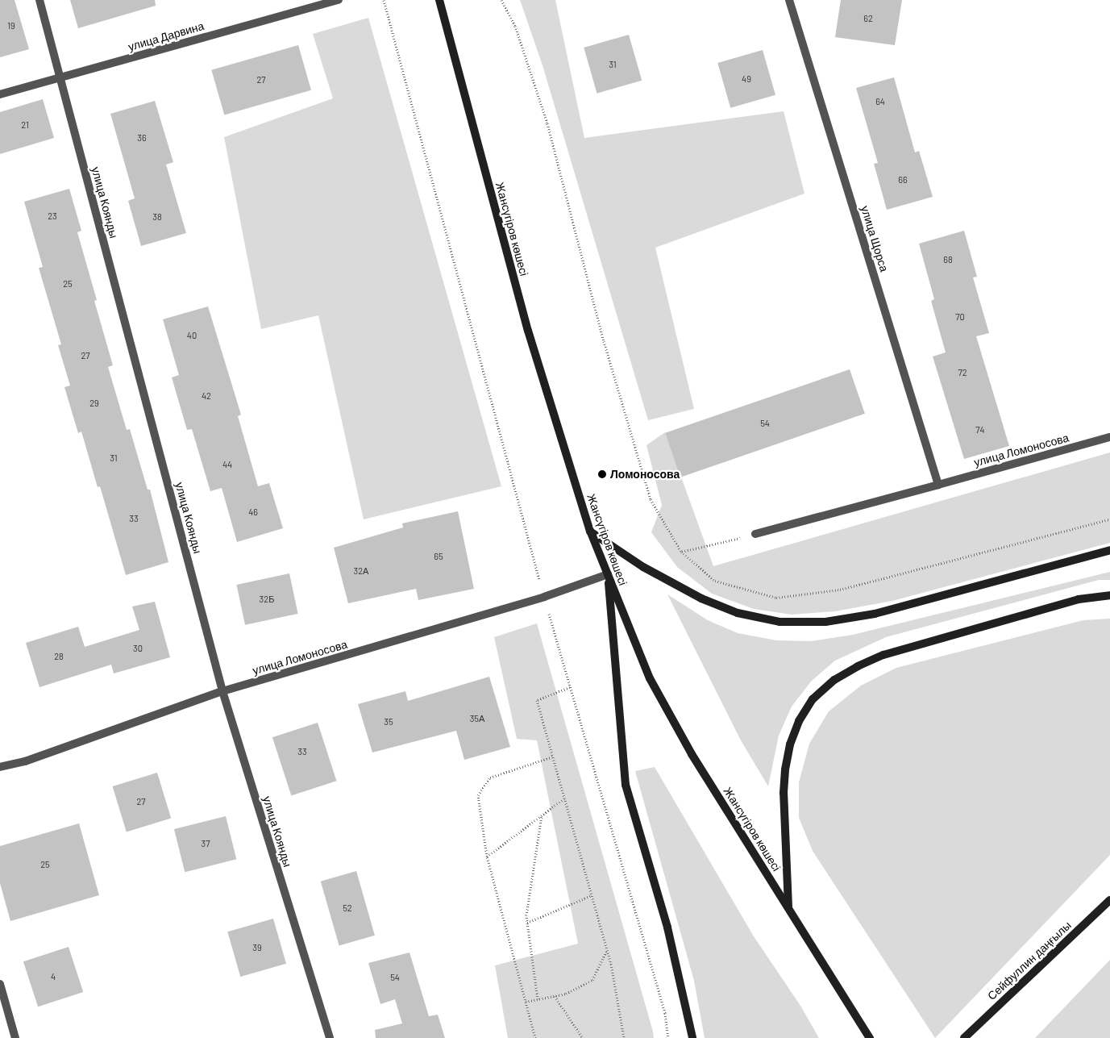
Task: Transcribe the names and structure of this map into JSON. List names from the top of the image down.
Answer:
{
  "streets": {
    "main road": ["Жансүгіров көшесі", "Сейфуллин даңғылы"],
    "street": [
      "улица Дарвина",
      "улица Коянды",
      "улица Щорса",
      "улица Ломоносова"
    ]
  },
  "crossings": [
    ["улица Дарвина", "улица Коянды"],
    ["улица Коянды", "улица Ломоносова"],
    ["Жансүгіров көшесі", "улица Ломоносова"],
    ["улица Щорса", "улица Ломоносова"]
  ],
  "places": ["Ломоносова"],
  "house_numbers": [
    "62",
    "19",
    "31",
    "49",
    "27",
    "64",
    "21",
    "36",
    "66",
    "23",
    "38",
    "68",
    "25",
    "70",
    "40",
    "27",
    "72",
    "42",
    "29",
    "54",
    "74",
    "31",
    "44",
    "46",
    "33",
    "65",
    "32А",
    "32Б",
    "30",
    "28",
    "35А",
    "35",
    "33",
    "27",
    "37",
    "25",
    "52",
    "39",
    "4",
    "54"
  ]
}
